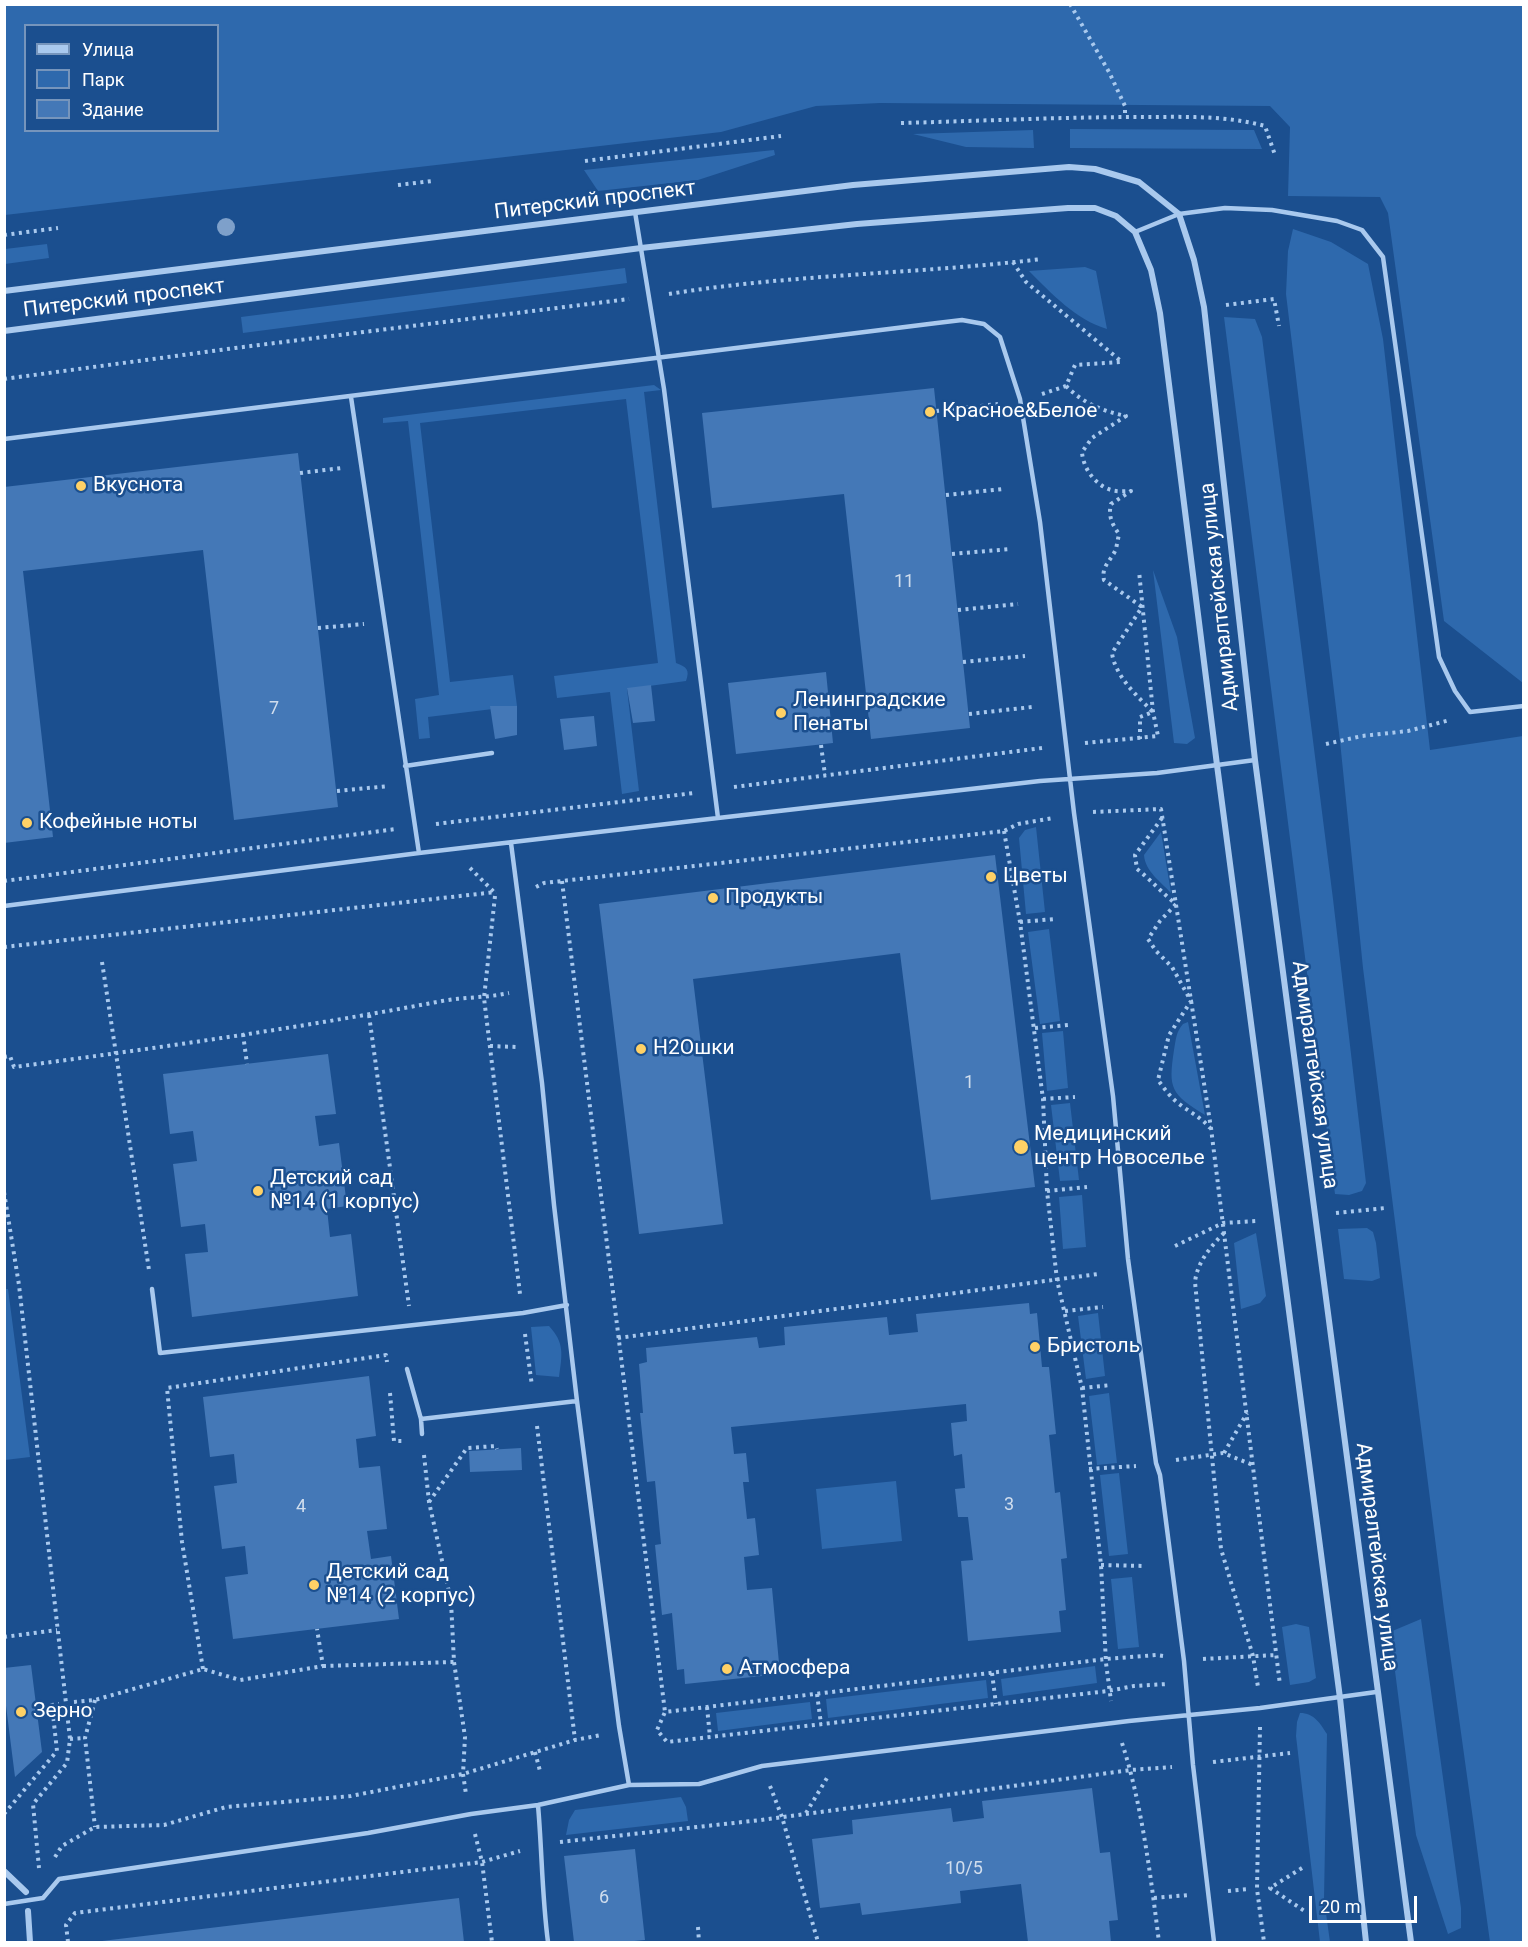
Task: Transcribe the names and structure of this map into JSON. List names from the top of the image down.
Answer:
{
  "streets": {
    "street": ["Питерский проспект", "Адмиралтейская улица"]
  },
  "crossings": [
    ["Питерский проспект", "Адмиралтейская улица"]
  ],
  "places": [
    "Красное&Белое",
    "Вкуснота",
    "Ленинградские Пенаты",
    "Кофейные ноты",
    "Цветы",
    "Продукты",
    "H2Oшки",
    "Медицинский центр Новоселье",
    "Детский сад №14 (1 корпус)",
    "Бристоль",
    "Детский сад №14 (2 корпус)",
    "Атмосфера",
    "Зерно"
  ],
  "house_numbers": [
    "11",
    "7",
    "1",
    "3",
    "4",
    "10/5",
    "6"
  ],
  "legend": ["Улица", "Парк", "Здание"],
  "scale_bar": "20 m"
}
